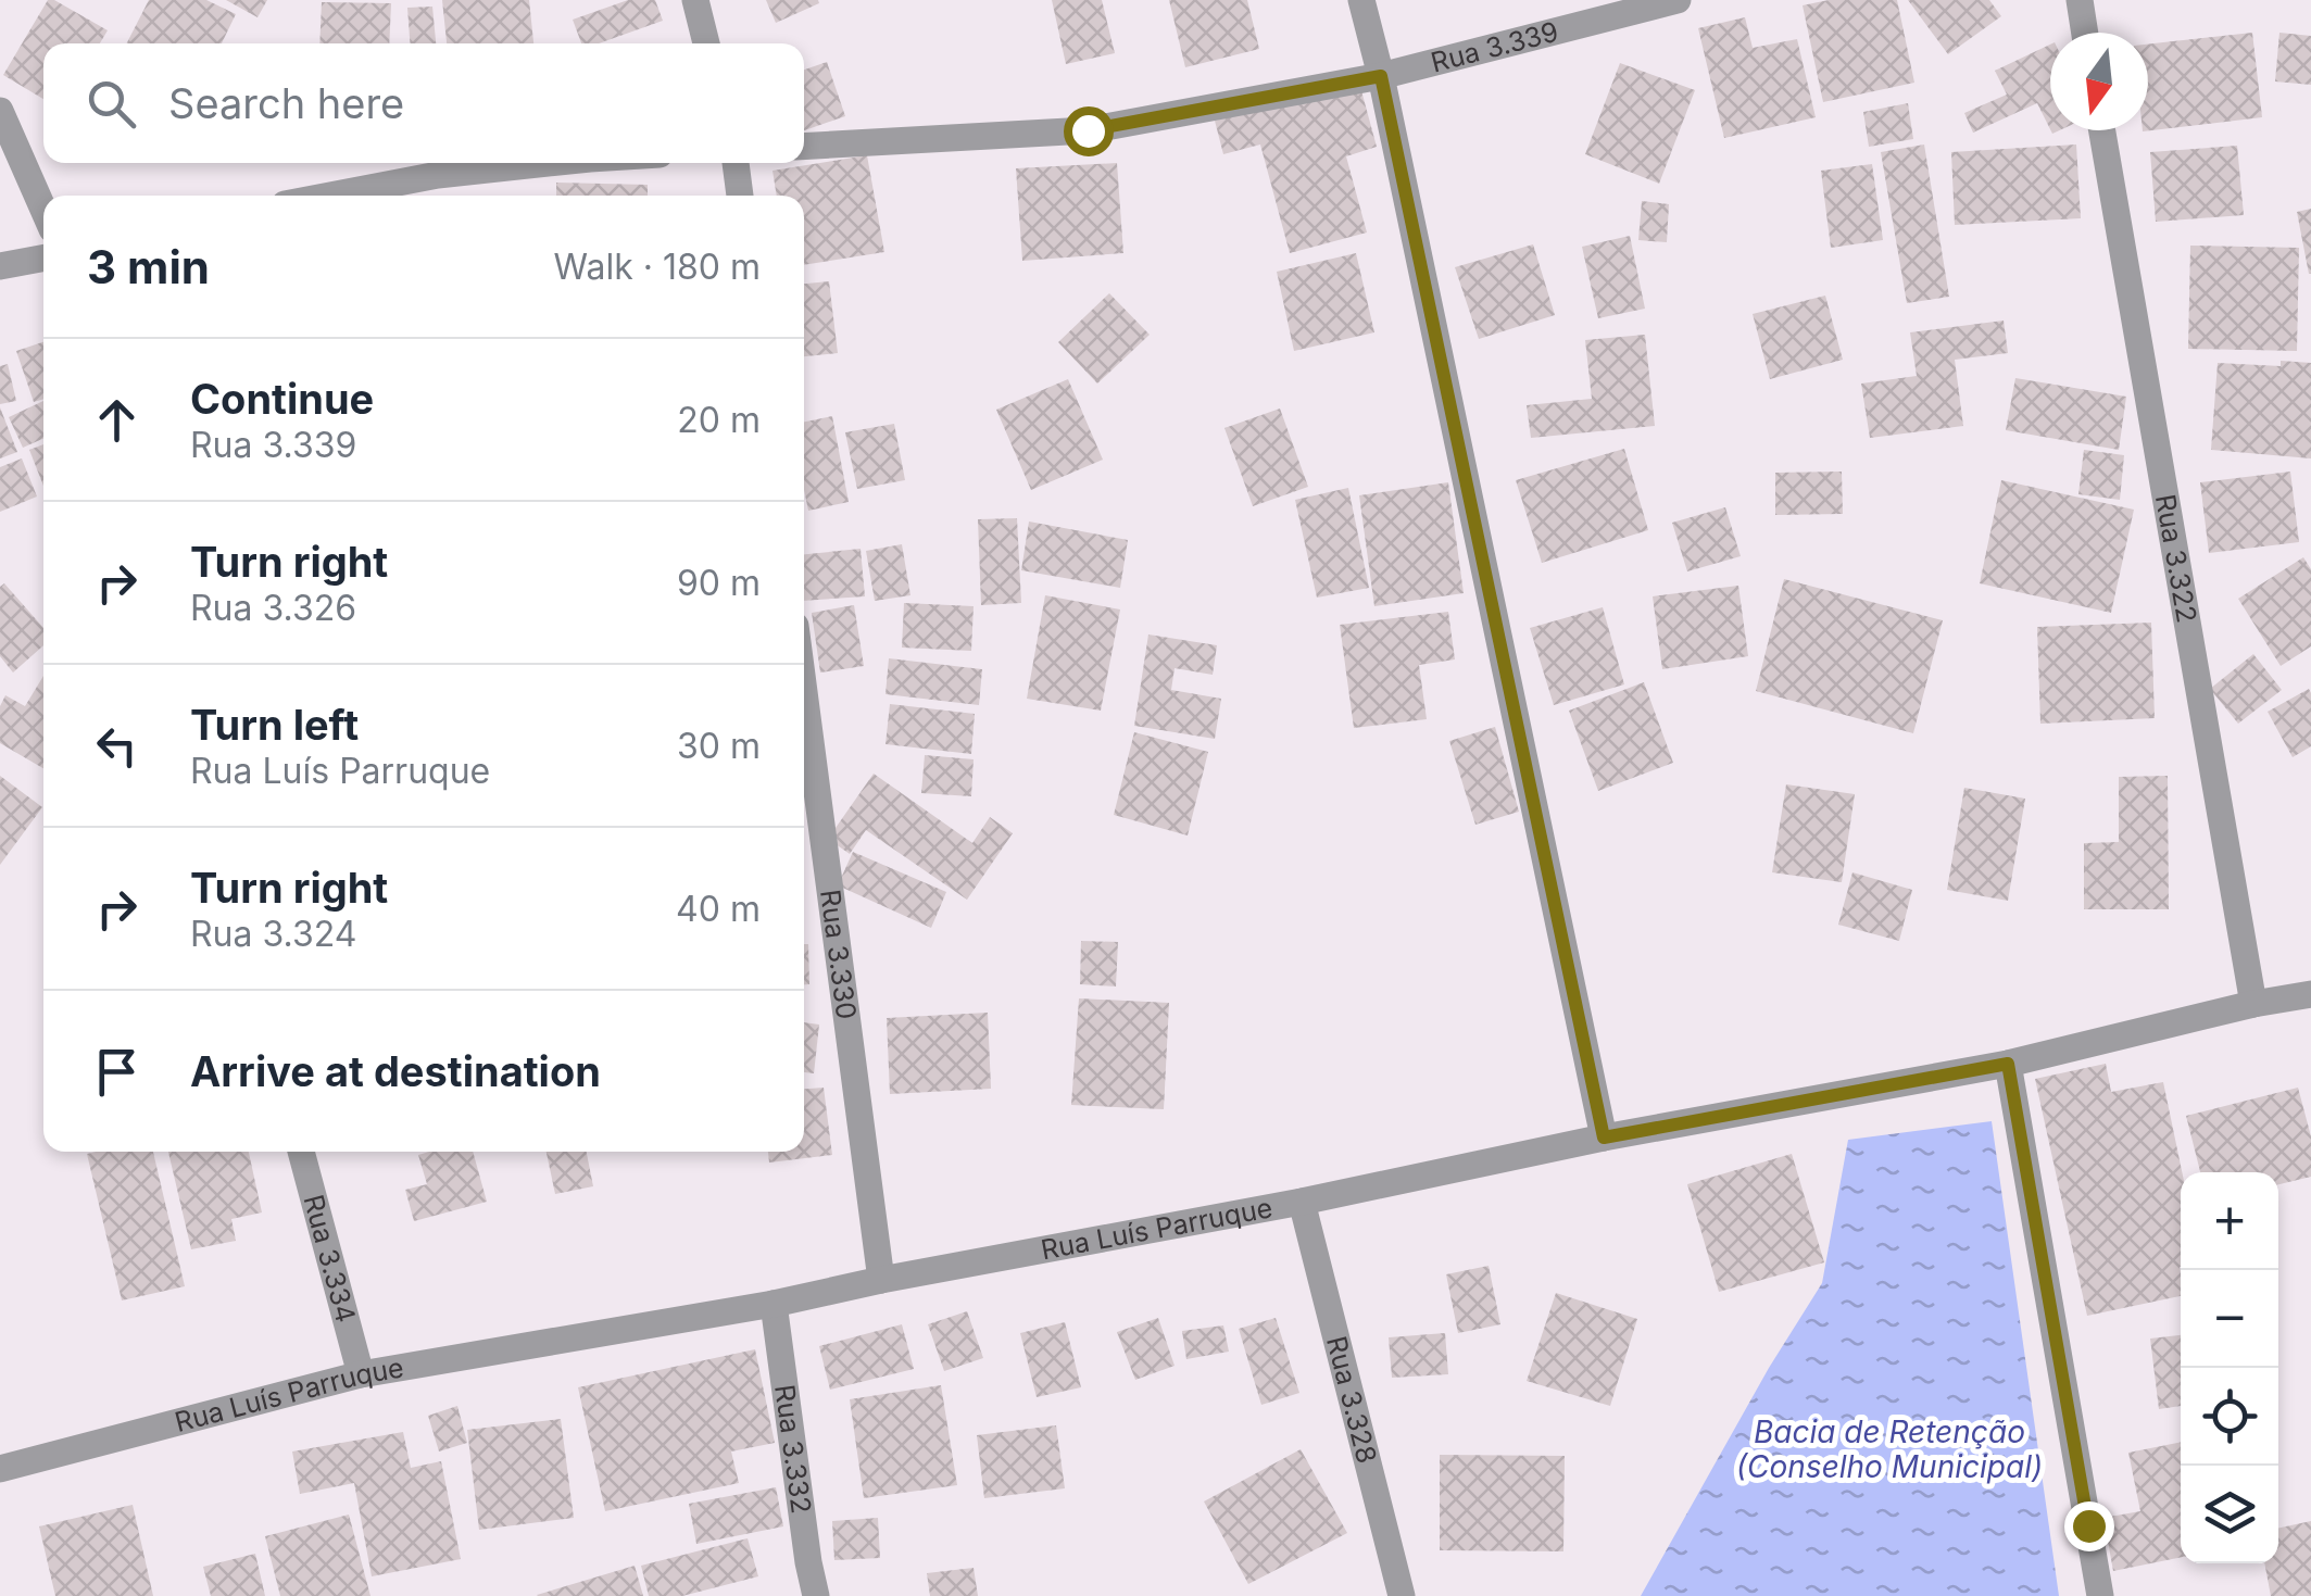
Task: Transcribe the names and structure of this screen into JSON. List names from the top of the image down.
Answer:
{
  "streets": {
    "street": [
      "Rua 3.339",
      "Rua 3.322",
      "Rua 3.330",
      "Rua Luís Parruque",
      "Rua 3.334",
      "Rua 3.328",
      "Rua 3.332"
    ]
  },
  "crossings": [
    ["Rua 3.322", "Rua Luís Parruque"],
    ["Rua 3.330", "Rua Luís Parruque"],
    ["Rua Luís Parruque", "Rua 3.334"],
    ["Rua Luís Parruque", "Rua 3.328"],
    ["Rua Luís Parruque", "Rua 3.332"]
  ],
  "water": ["Bacia de Retenção (Conselho Municipal)"],
  "north": "bottom",
  "page": {
    "search": "Search here",
    "heading": ["3 min", "Walk · 180 m"],
    "list": [
      ["Continue", "Rua 3.339", "20 m"],
      ["Turn right", "Rua 3.326", "90 m"],
      ["Turn left", "Rua Luís Parruque", "30 m"],
      ["Turn right", "Rua 3.324", "40 m"],
      "Arrive at destination"
    ],
    "map_buttons": ["+", "−"]
  }
}
